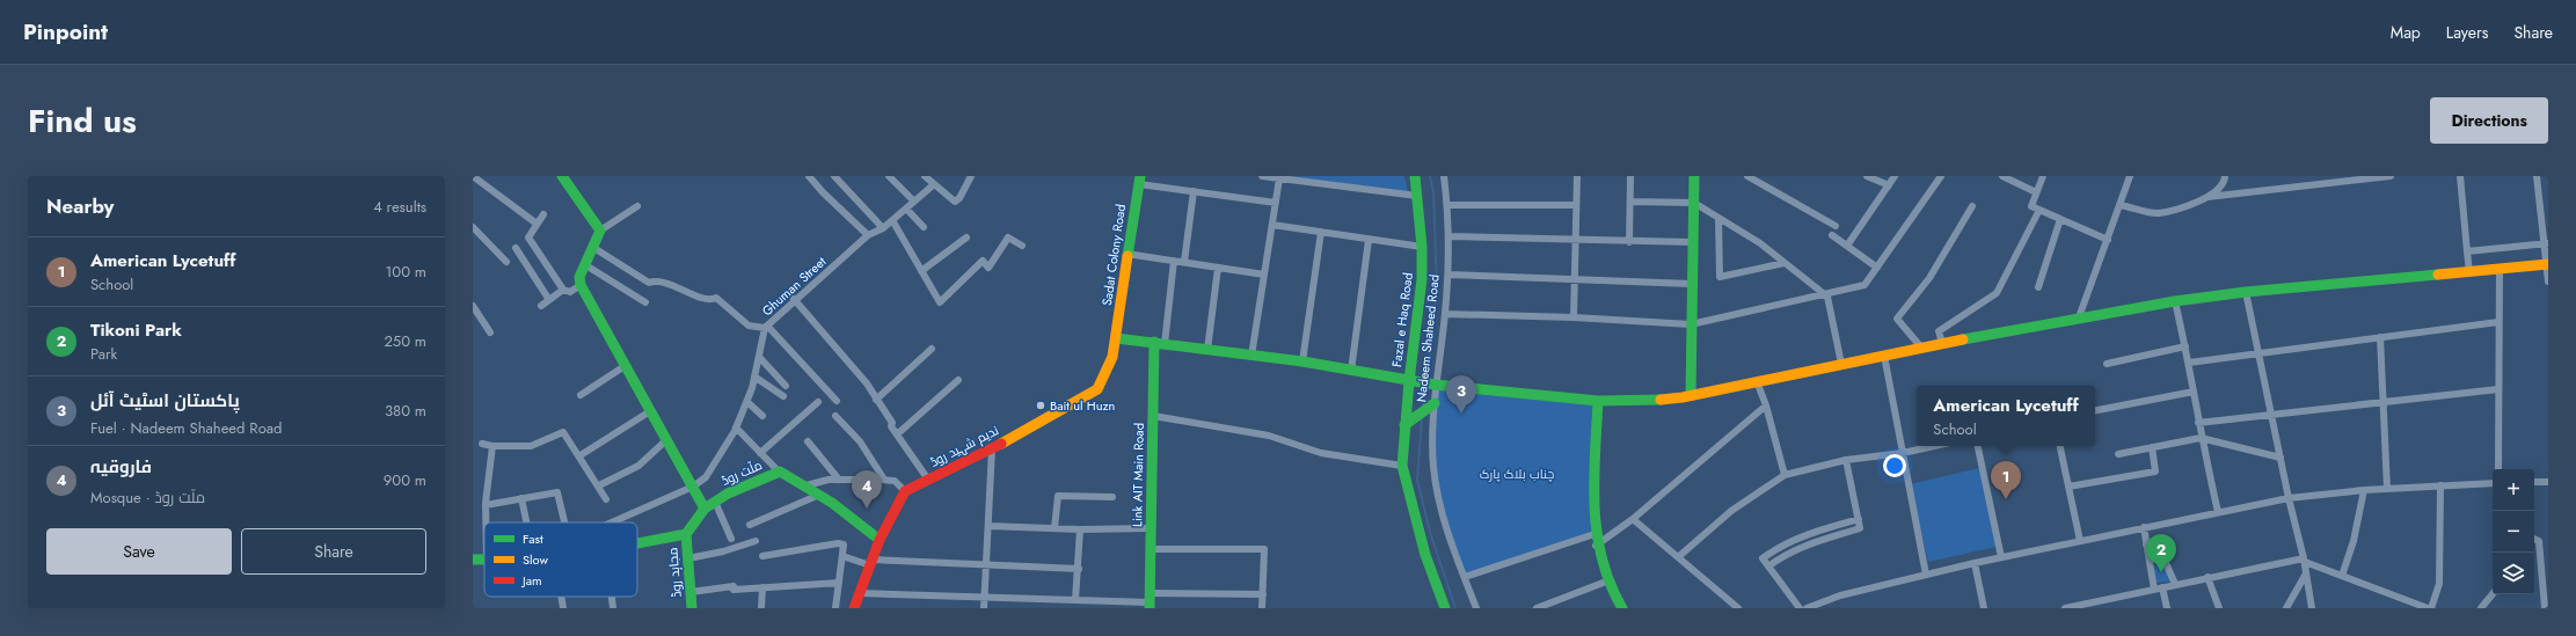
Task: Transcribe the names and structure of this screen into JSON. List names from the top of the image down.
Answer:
{
  "streets": {
    "street": [
      "Sadat Colony Road",
      "Ghuman Street",
      "Fazal e Haq Road",
      "Nadeem Shaheed Road",
      "ندیم شہید روڈ",
      "ملّت روڈ",
      "Link AIT Main Road",
      "مجاہد روڈ"
    ]
  },
  "crossings": [
    ["Sadat Colony Road", "ندیم شہید روڈ"],
    ["ملّت روڈ", "مجاہد روڈ"]
  ],
  "parks": ["چناب بلاک پارک"],
  "places": ["Bait ul Huzn"],
  "legend": ["Fast", "Slow", "Jam"],
  "page": {
    "header": "Pinpoint",
    "nav": ["Map", "Layers", "Share"],
    "title": "Find us",
    "buttons": [
      "Directions",
      ["Save", "Share"]
    ],
    "heading": ["Nearby", "4 results"],
    "list": [
      {
        "mark": "1",
        "name": "American Lycetuff",
        "note": "School",
        "value": "100 m"
      },
      {
        "mark": "2",
        "name": "Tikoni Park",
        "note": "Park",
        "value": "250 m"
      },
      {
        "mark": "3",
        "name": "پاکستان اسٹیٹ آئل",
        "note": "Fuel · Nadeem Shaheed Road",
        "value": "380 m"
      },
      {
        "mark": "4",
        "name": "فاروقیہ",
        "note": "Mosque · ملّت روڈ",
        "value": "900 m"
      }
    ],
    "pins": [
      "3",
      "1",
      "4",
      "2"
    ],
    "popup": ["American Lycetuff", "School"],
    "map_buttons": ["+", "−"]
  }
}
